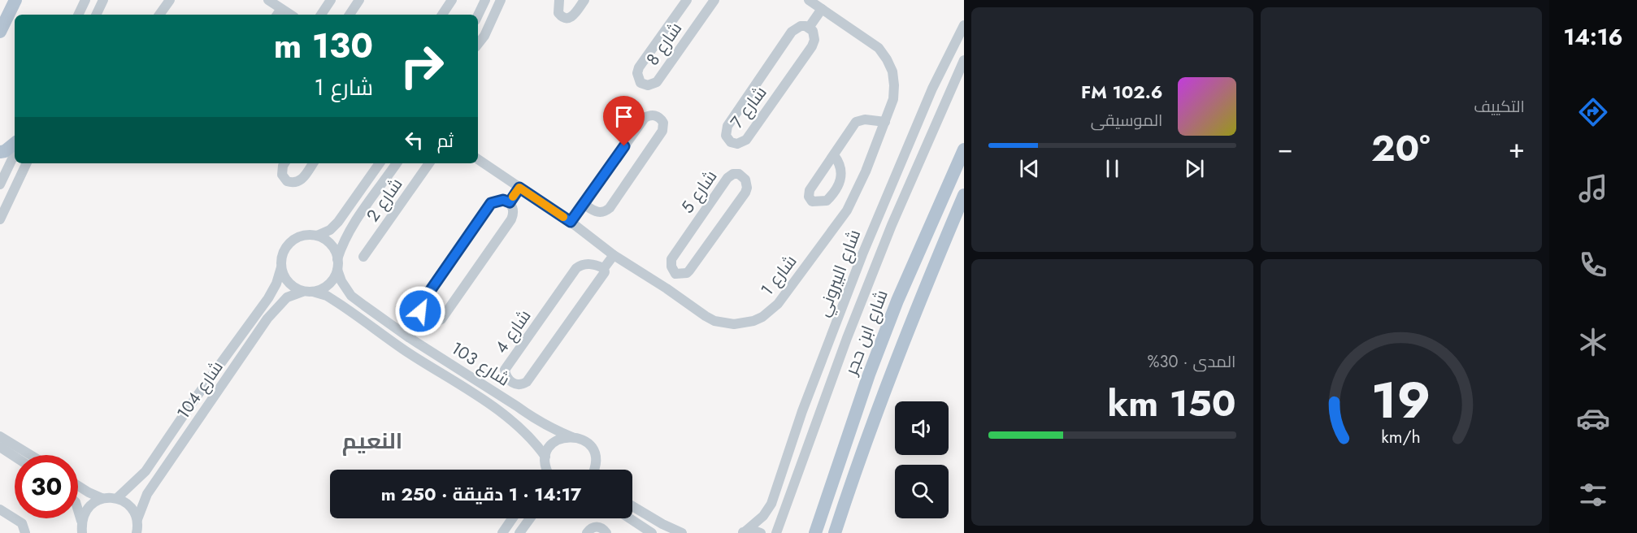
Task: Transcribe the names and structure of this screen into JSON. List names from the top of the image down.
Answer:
{
  "streets": {
    "main road": ["شارع ابن حجر"],
    "street": [
      "شارع 8",
      "شارع 7",
      "شارع 5",
      "شارع 2",
      "شارع البيروني",
      "شارع 1",
      "شارع 4",
      "شارع 103",
      "شارع 104"
    ]
  },
  "crossings": [
    ["شارع 5", "شارع 1"],
    ["شارع 1", "شارع 4"],
    ["شارع 103", "شارع 104"]
  ],
  "districts": ["النعيم"],
  "page": {
    "tabs": "14:16",
    "tile": [
      "التكييف",
      ["المدى · 30%", "150 km"]
    ],
    "turn": ["130 m", "شارع 1"],
    "song": ["102.6 FM", "الموسيقى"],
    "then": "ثم",
    "heat": ["−", "20°", "+"],
    "limit": "30",
    "trip": "14:17 · 1 دقيقة · 250 m",
    "gauge": ["19", "km/h"]
  }
}
